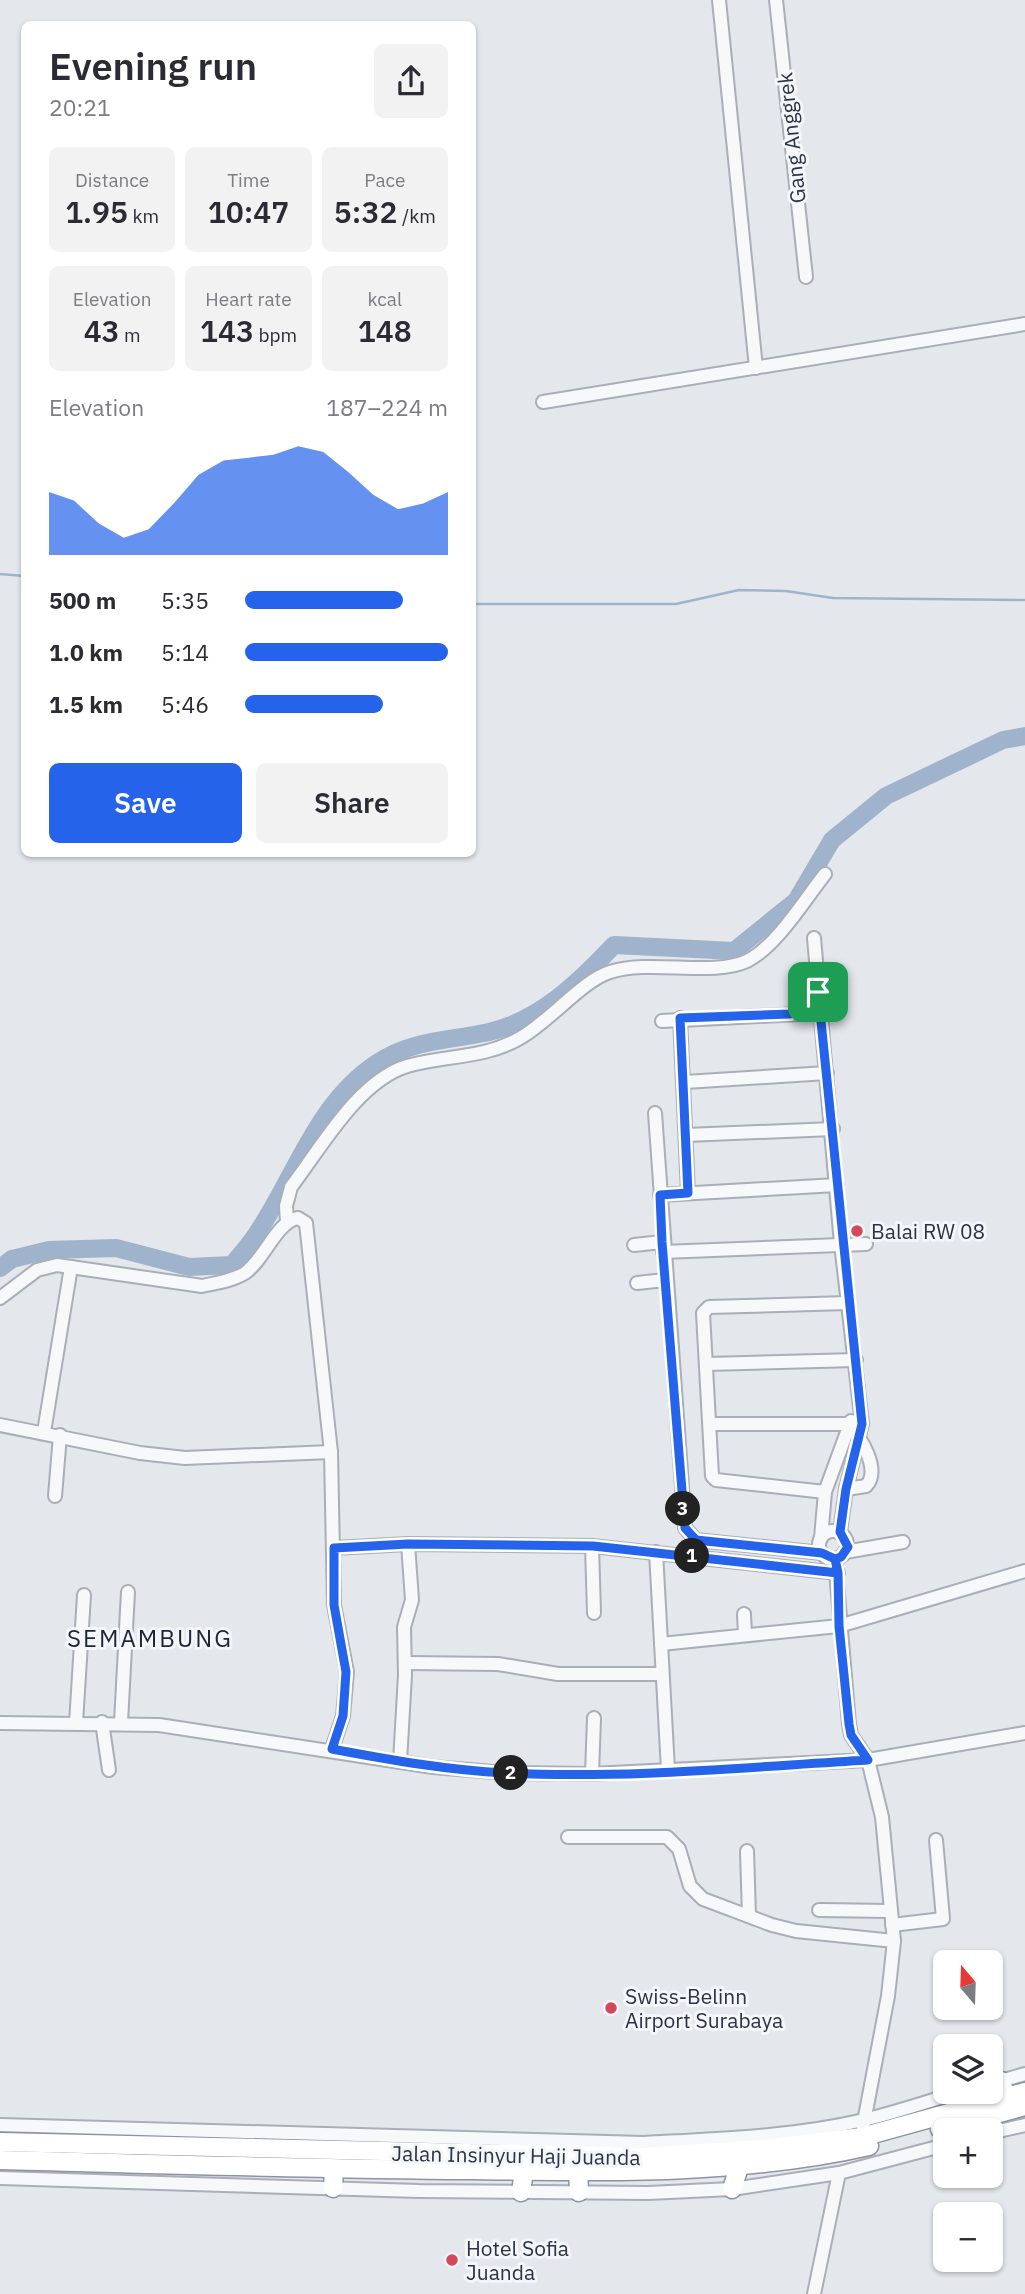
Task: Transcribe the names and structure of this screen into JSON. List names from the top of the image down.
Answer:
{
  "streets": {
    "highway": ["Jalan Insinyur Haji Juanda"],
    "street": ["Gang Anggrek"]
  },
  "districts": ["SEMAMBUNG"],
  "places": ["Balai RW 08", "Swiss-Belinn Airport Surabaya", "Hotel Sofia Juanda"],
  "north": "top",
  "page": {
    "heading": ["Evening run", "20:21"],
    "stats": [
      ["Distance", "1.95 km"],
      ["Time", "10:47"],
      ["Pace", "5:32 /km"],
      ["Elevation", "43 m"],
      ["Heart rate", "143 bpm"],
      ["kcal", "148"]
    ],
    "chart": ["Elevation", "187–224 m"],
    "list": [
      {
        "name": "500 m",
        "note": "5:35"
      },
      {
        "name": "1.0 km",
        "note": "5:14"
      },
      {
        "name": "1.5 km",
        "note": "5:46"
      }
    ],
    "buttons": ["Save", "Share"],
    "pins": ["3", "1", "2"],
    "map_buttons": ["+", "−"]
  }
}
